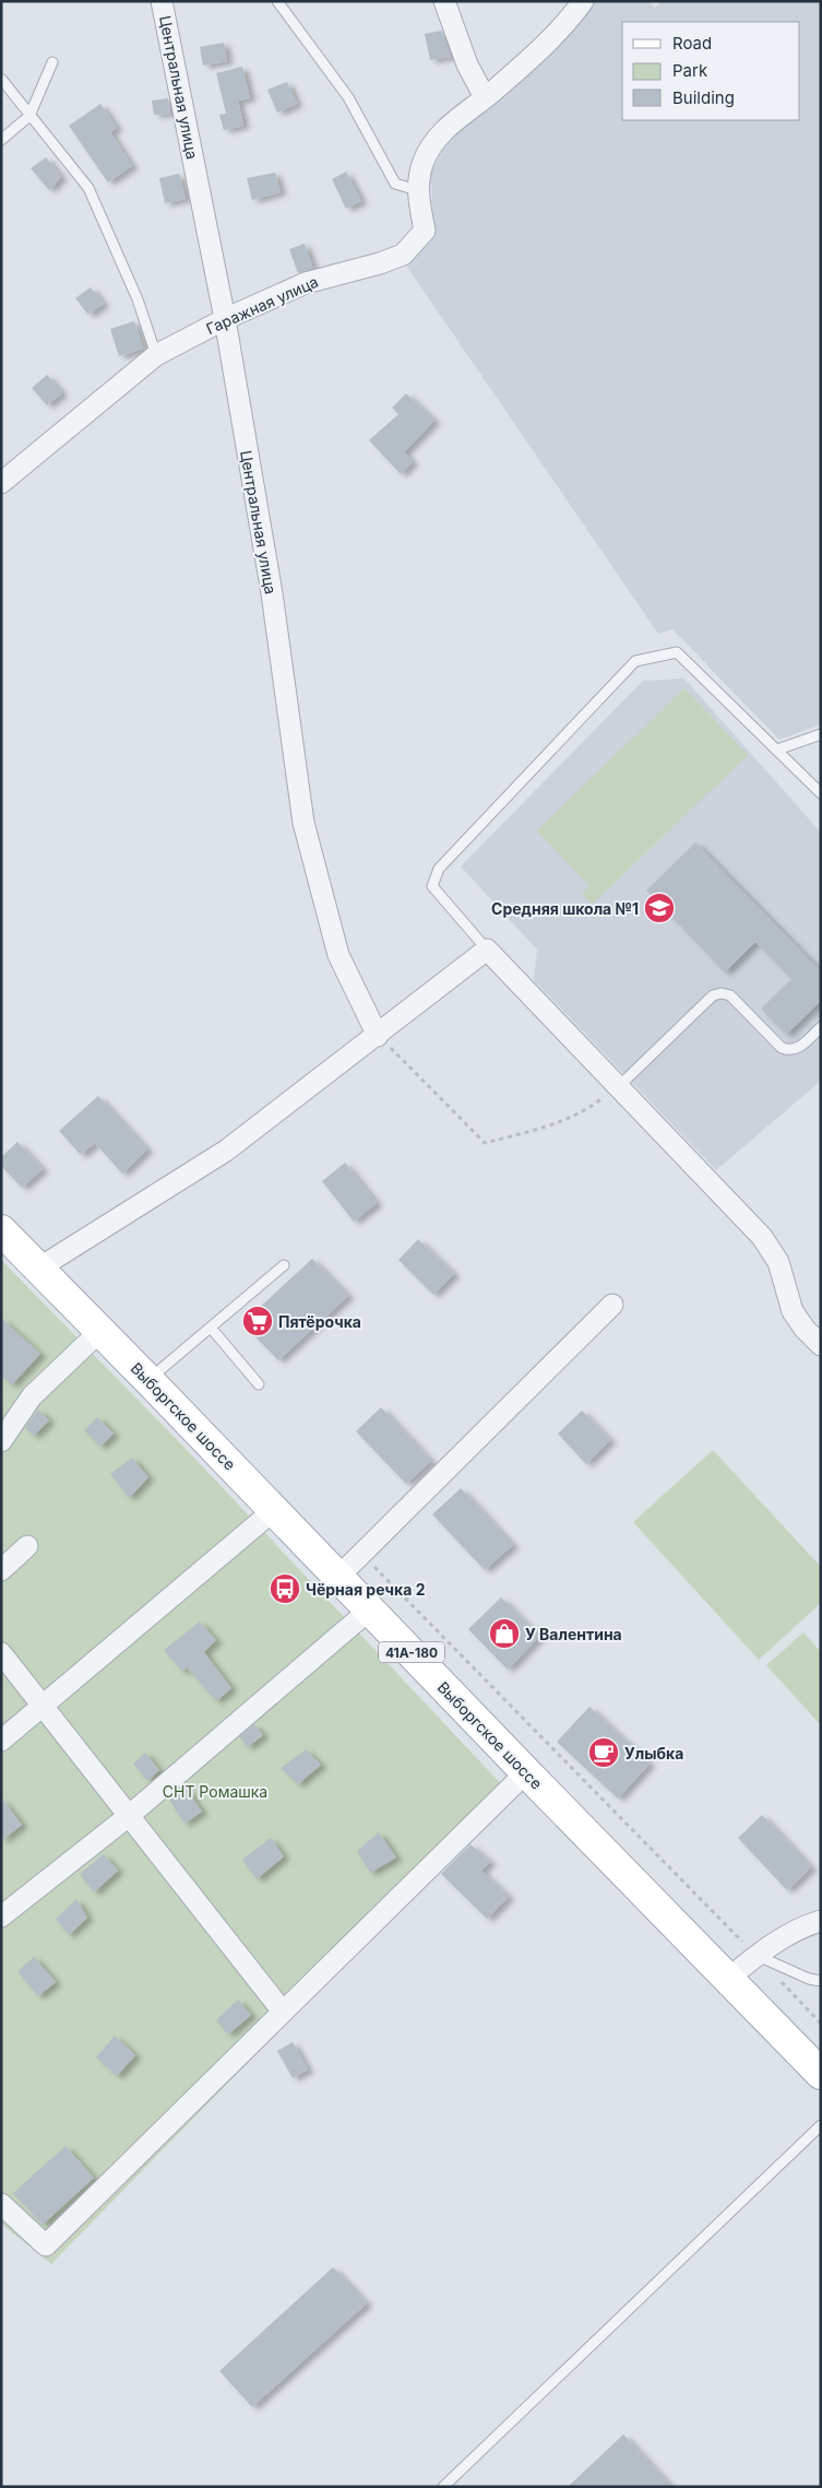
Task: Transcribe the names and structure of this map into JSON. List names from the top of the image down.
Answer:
{
  "streets": {
    "main road": ["Выборгское шоссе", "41А-180"],
    "street": ["Центральная улица", "Гаражная улица"]
  },
  "crossings": [
    ["Центральная улица", "Гаражная улица"]
  ],
  "parks": ["СНТ Ромашка"],
  "places": {
    "school or university": ["Средняя школа №1"],
    "supermarket": ["Пятёрочка"],
    "bus stop": ["Чёрная речка 2"],
    "shop": ["У Валентина"],
    "cafe": ["Улыбка"]
  },
  "legend": ["Road", "Park", "Building"]
}
